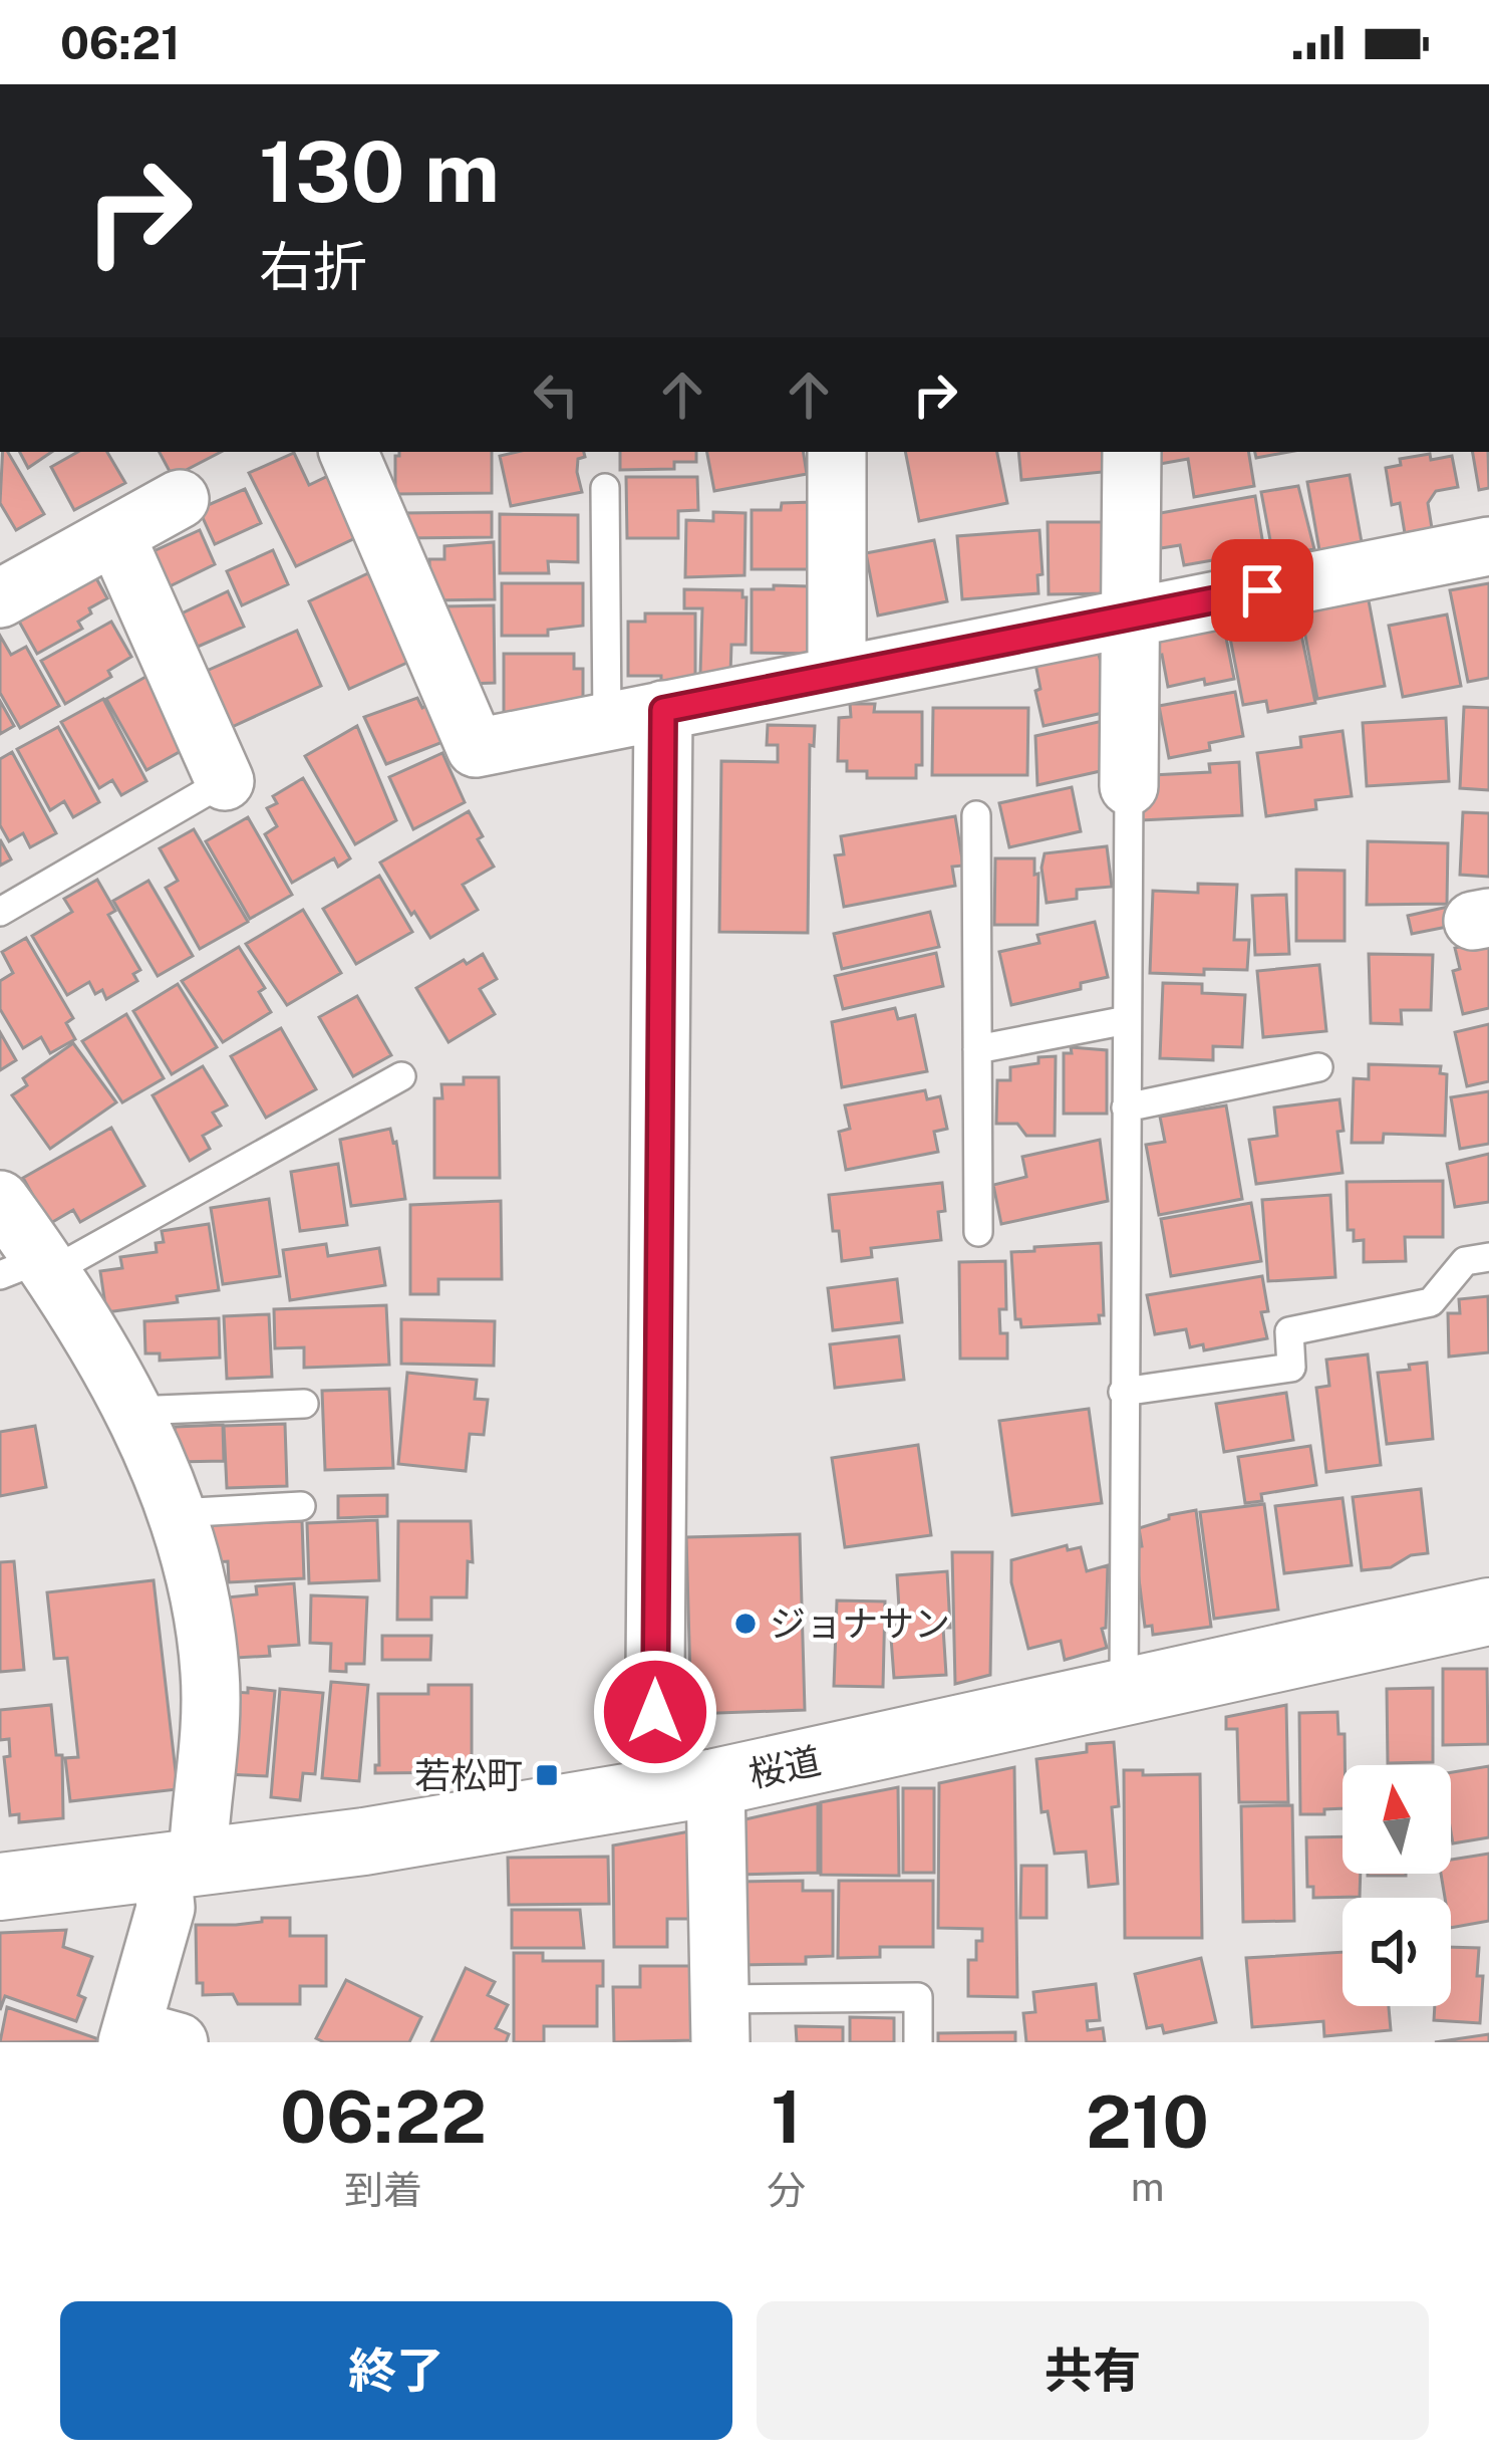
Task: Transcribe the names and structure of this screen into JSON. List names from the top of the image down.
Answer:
{
  "streets": {
    "street": ["桜道"]
  },
  "places": {
    "other": ["ジョナサン"],
    "transit": ["若松町"]
  },
  "north": "top",
  "page": {
    "status": "06:21",
    "turn": ["130 m", "右折"],
    "eta": [
      "06:22",
      "到着",
      "1",
      "分",
      "210",
      "m"
    ],
    "buttons": ["終了", "共有"]
  }
}
